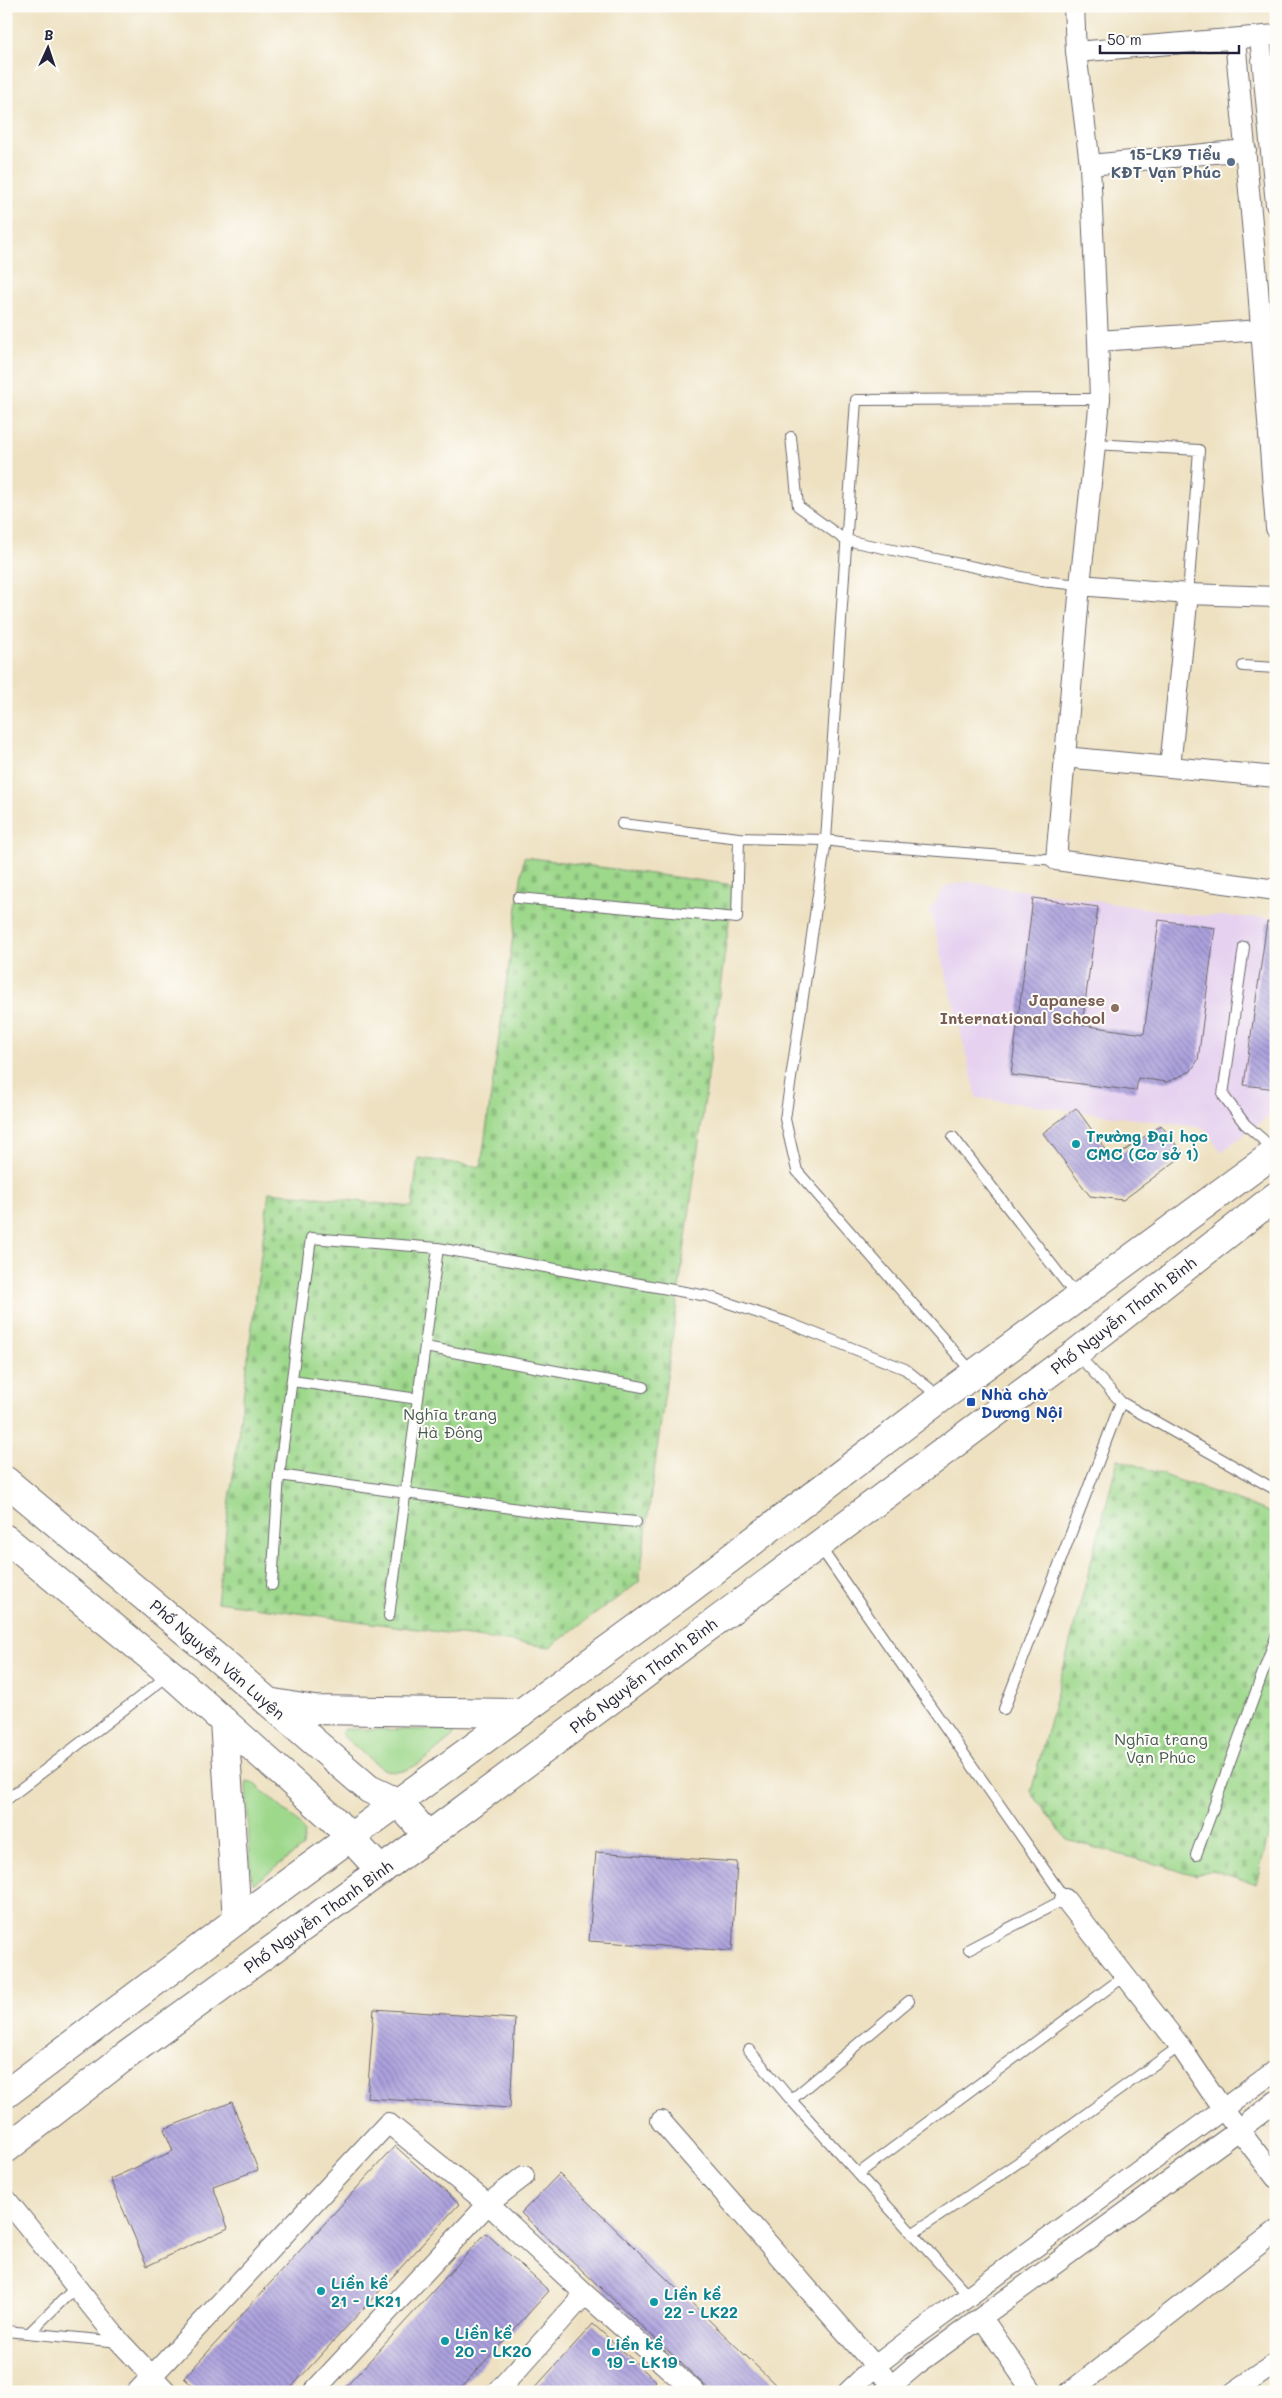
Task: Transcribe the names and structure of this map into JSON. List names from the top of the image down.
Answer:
{
  "streets": {
    "main road": ["Phố Nguyễn Thanh Bình", "Phố Nguyễn Văn Luyện"]
  },
  "crossings": [
    ["Phố Nguyễn Thanh Bình", "Phố Nguyễn Văn Luyện"]
  ],
  "parks": ["Nghĩa trang Hà Đông", "Nghĩa trang Vạn Phúc"],
  "places": {
    "other": [
      "15-LK9 Tiểu KĐT Vạn Phúc",
      "Japanese International School",
      "Trường Đại học CMC (Cơ sở 1)",
      "Liền kề 21 - LK21",
      "Liền kề 22 - LK22",
      "Liền kề 20 - LK20",
      "Liền kề 19 - LK19"
    ],
    "transit": ["Nhà chờ Dương Nội"]
  },
  "scale_bar": "50 m",
  "north": "top"
}
